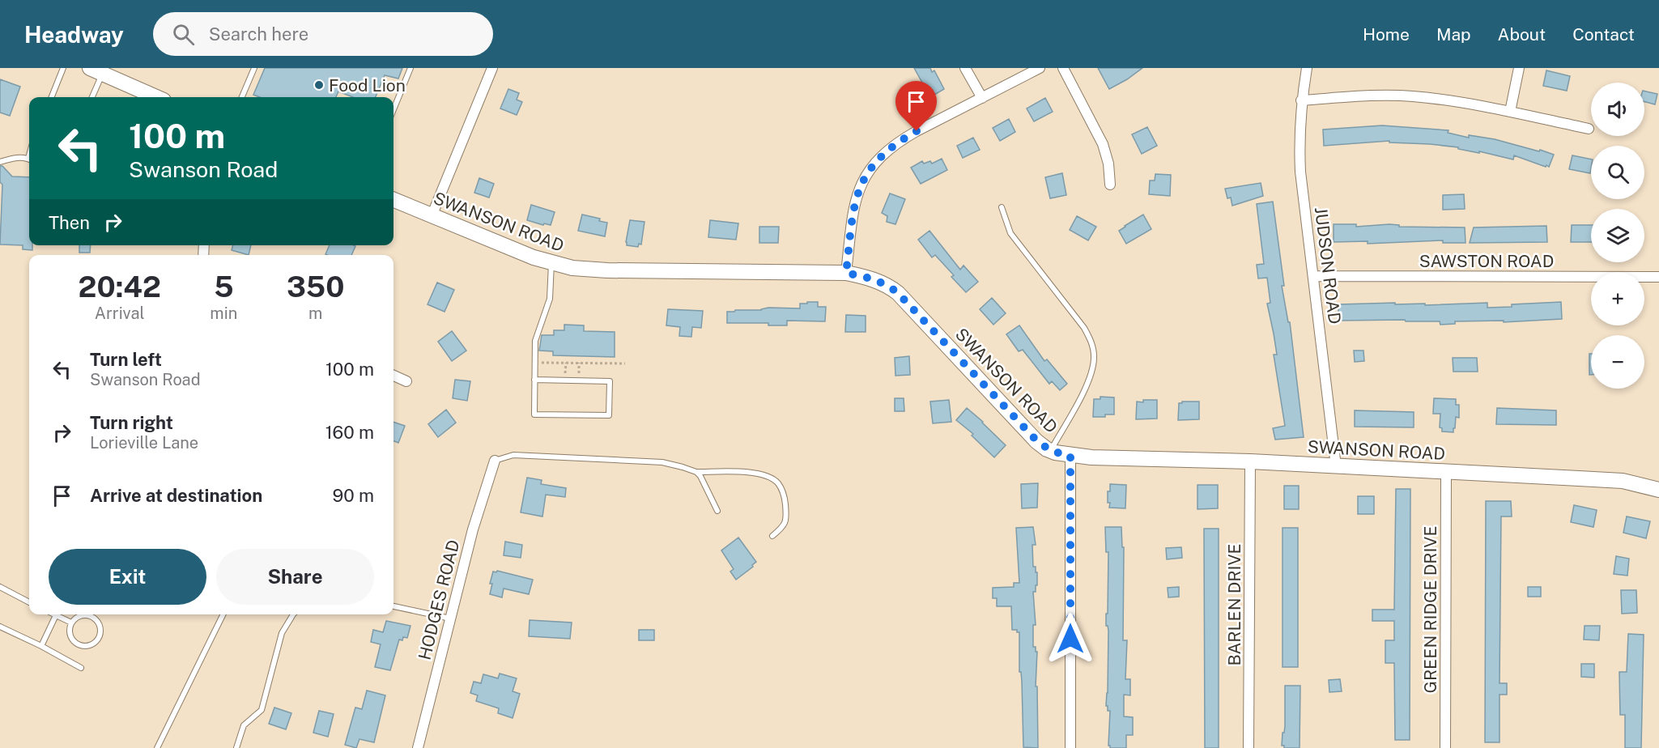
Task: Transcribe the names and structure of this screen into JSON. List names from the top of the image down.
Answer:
{
  "streets": {
    "street": [
      "SWANSON ROAD",
      "SAWSTON ROAD",
      "JUDSON ROAD",
      "HODGES ROAD",
      "BARLEN DRIVE",
      "GREEN RIDGE DRIVE"
    ]
  },
  "crossings": [
    ["SWANSON ROAD", "JUDSON ROAD"],
    ["SWANSON ROAD", "BARLEN DRIVE"],
    ["SWANSON ROAD", "GREEN RIDGE DRIVE"],
    ["SAWSTON ROAD", "JUDSON ROAD"]
  ],
  "places": ["Food Lion"],
  "page": {
    "header": "Headway",
    "search": "Search here",
    "nav": [
      "Home",
      "Map",
      "About",
      "Contact"
    ],
    "map_buttons": ["+", "−"],
    "turn": ["100 m", "Swanson Road"],
    "then": "Then",
    "eta": [
      "20:42",
      "Arrival",
      "5",
      "min",
      "350",
      "m"
    ],
    "list": [
      {
        "name": "Turn left",
        "note": "Swanson Road",
        "value": "100 m"
      },
      {
        "name": "Turn right",
        "note": "Lorieville Lane",
        "value": "160 m"
      },
      {
        "name": "Arrive at destination",
        "value": "90 m"
      }
    ],
    "buttons": ["Exit", "Share"]
  }
}
